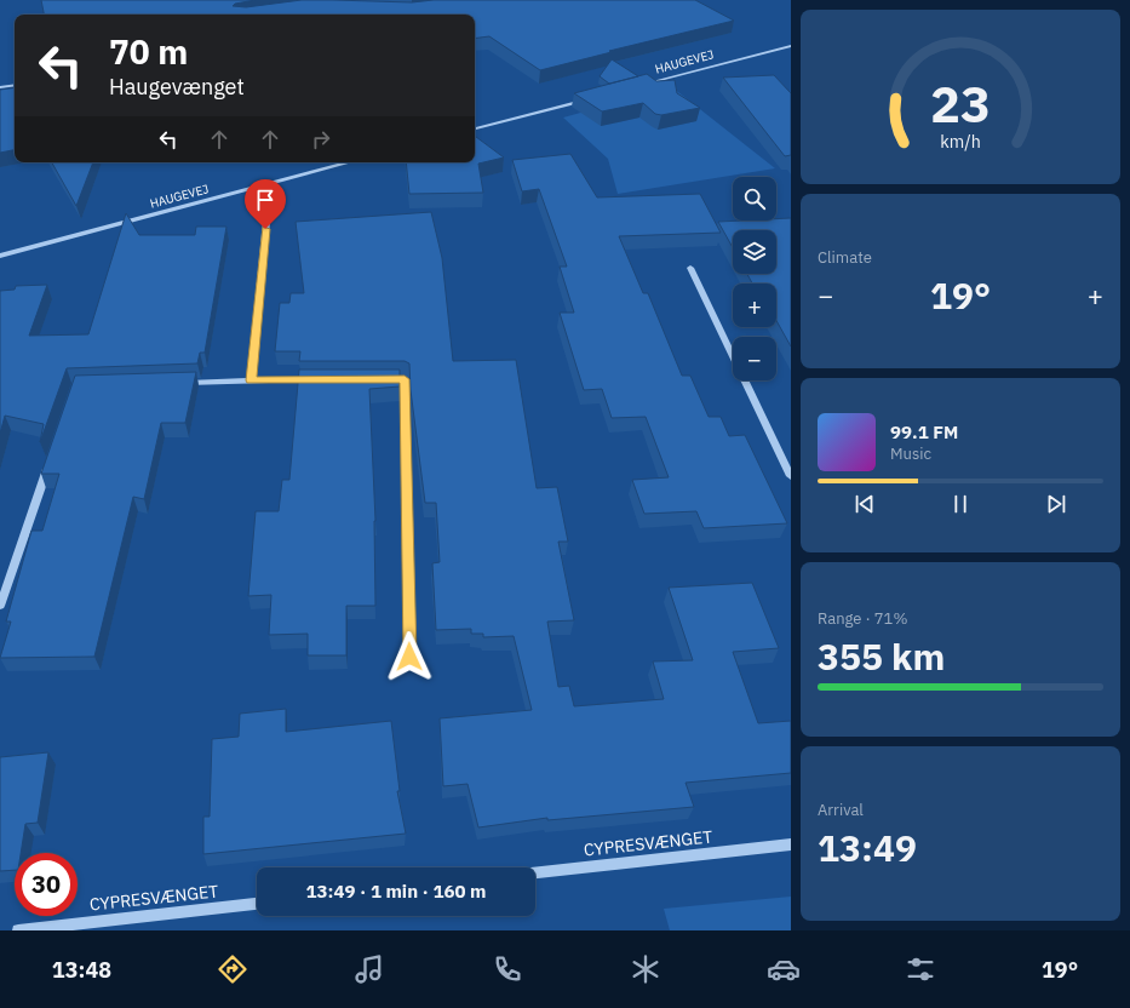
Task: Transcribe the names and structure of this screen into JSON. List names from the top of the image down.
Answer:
{
  "streets": {
    "street": ["HAUGEVEJ", "CYPRESVÆNGET"]
  },
  "page": {
    "turn": ["70 m", "Haugevænget"],
    "map_buttons": ["+", "−"],
    "tile": [
      "Climate",
      ["Range · 71%", "355 km"],
      ["Arrival", "13:49"]
    ],
    "heat": ["−", "19°", "+"],
    "song": ["99.1 FM", "Music"],
    "limit": "30",
    "trip": "13:49 · 1 min · 160 m",
    "tabs": ["13:48", "19°"],
    "gauge": ["23", "km/h"]
  }
}
